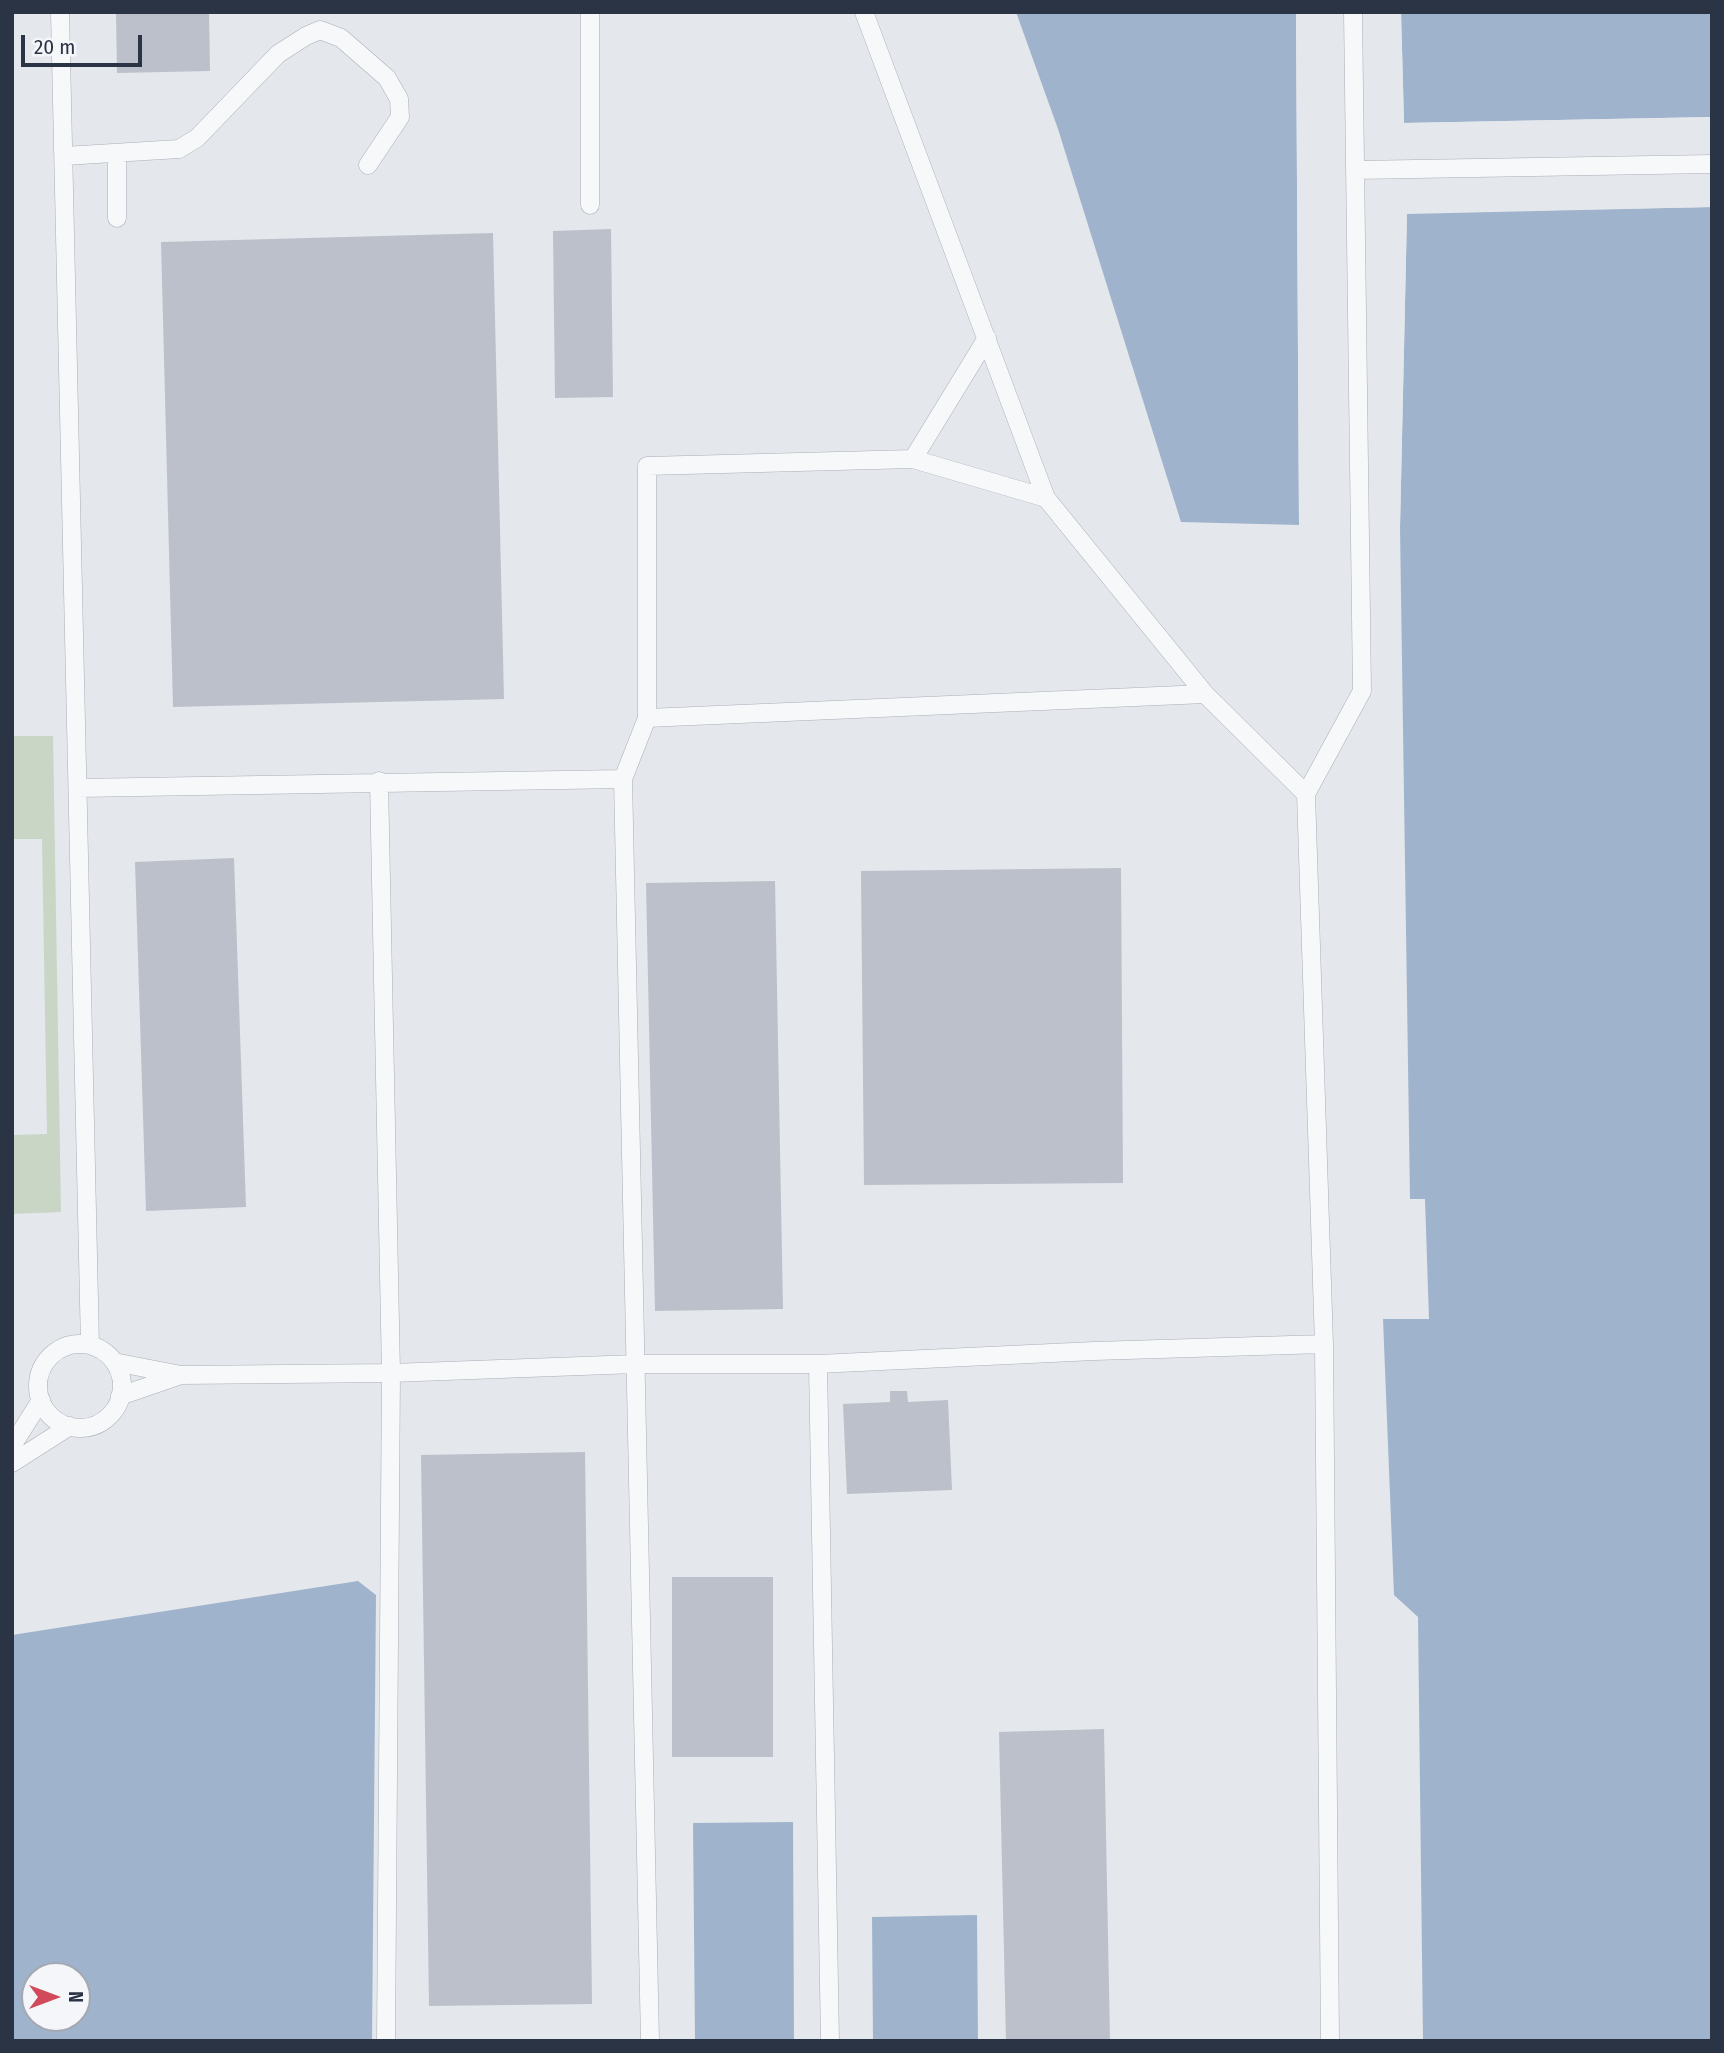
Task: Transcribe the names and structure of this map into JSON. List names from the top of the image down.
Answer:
{
  "scale_bar": "20 m",
  "north": "right"
}
